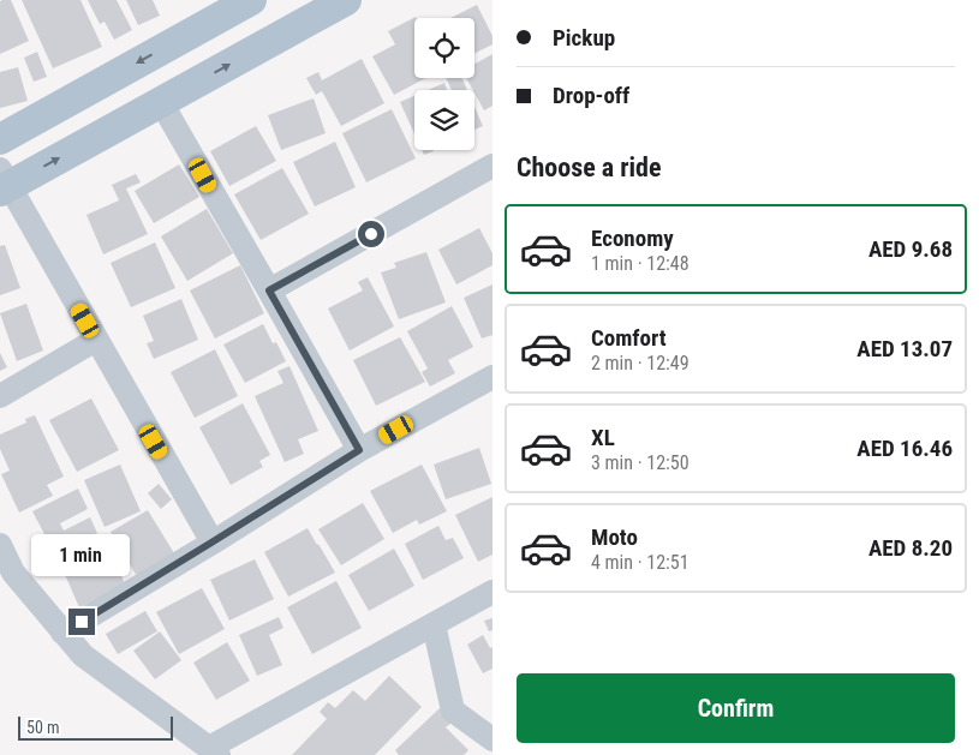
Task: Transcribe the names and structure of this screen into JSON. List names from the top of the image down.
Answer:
{
  "scale_bar": "50 m",
  "page": {
    "banner": ["Pickup", "Drop-off"],
    "heading": "Choose a ride",
    "list": [
      {
        "name": "Economy",
        "note": "1 min · 12:48",
        "value": "AED 9.68"
      },
      {
        "name": "Comfort",
        "note": "2 min · 12:49",
        "value": "AED 13.07"
      },
      {
        "name": "XL",
        "note": "3 min · 12:50",
        "value": "AED 16.46"
      },
      {
        "name": "Moto",
        "note": "4 min · 12:51",
        "value": "AED 8.20"
      }
    ],
    "bubble": "1 min",
    "buttons": "Confirm",
    "scale": "50 m"
  }
}
